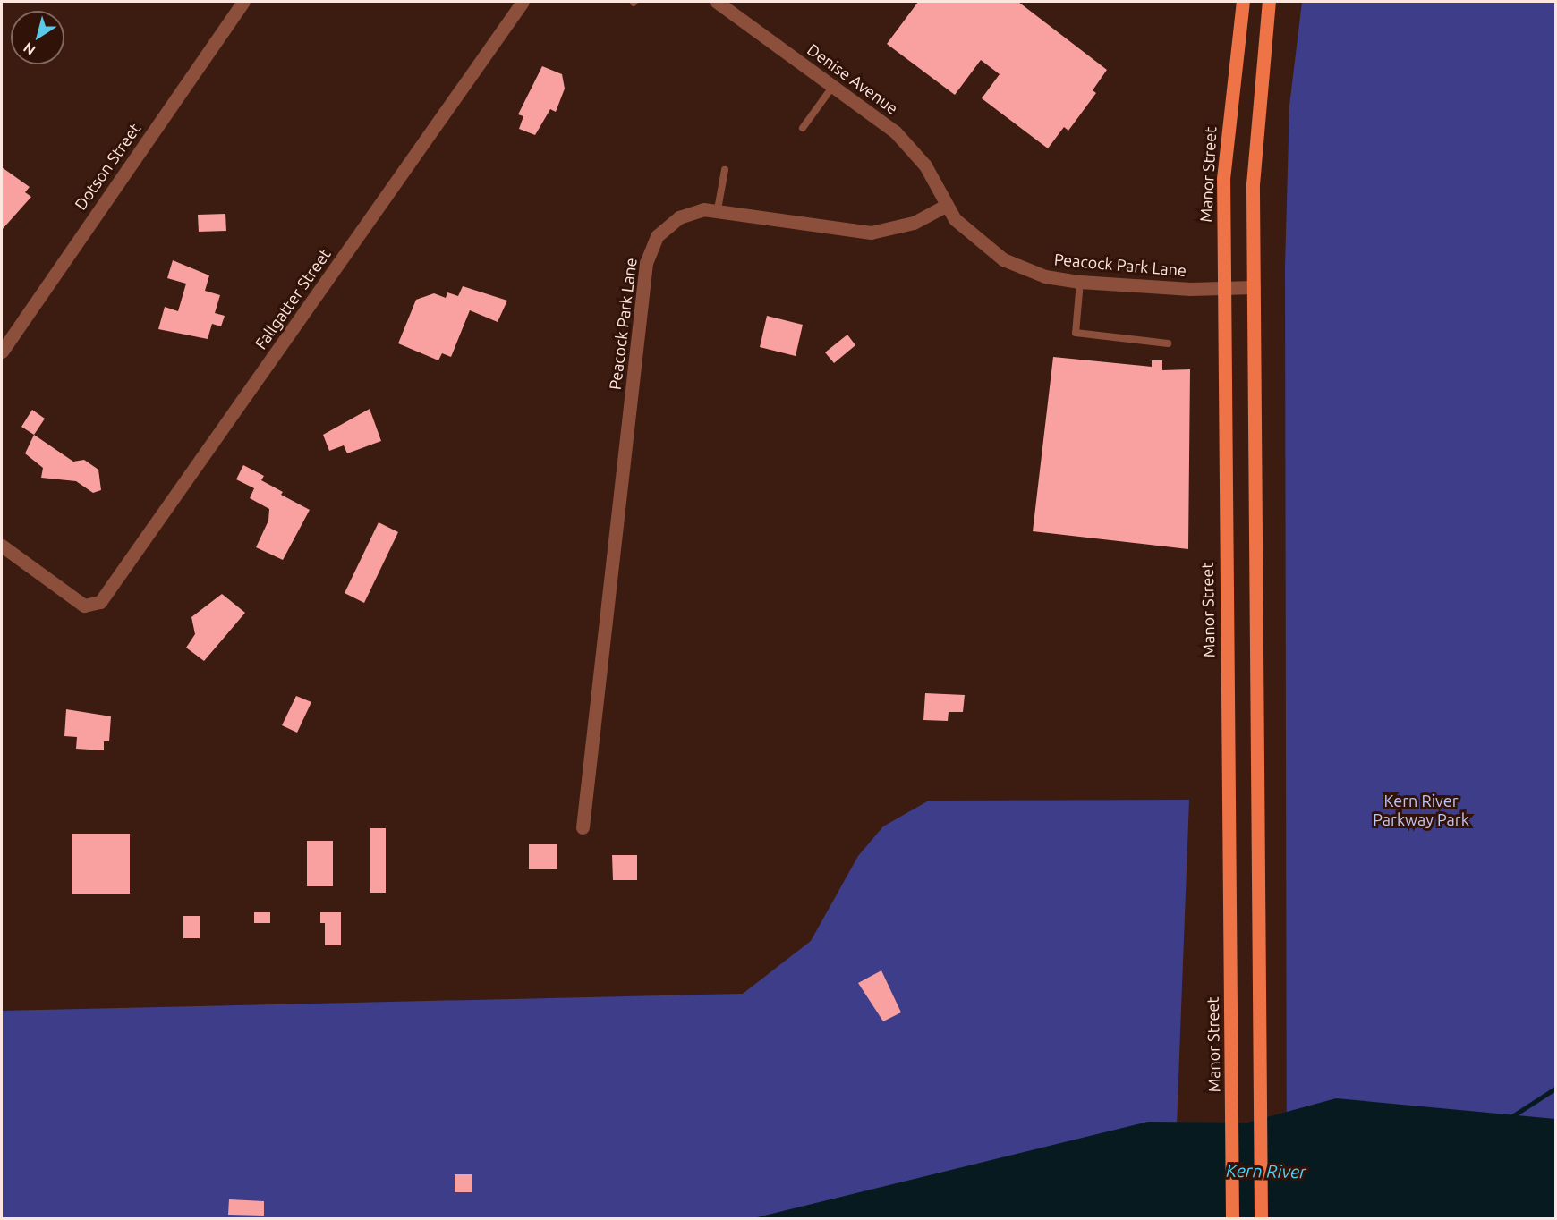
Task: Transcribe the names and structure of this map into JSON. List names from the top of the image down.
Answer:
{
  "streets": {
    "main road": ["Manor Street"],
    "street": [
      "Denise Avenue",
      "Dotson Street",
      "Peacock Park Lane",
      "Fallgatter Street"
    ]
  },
  "crossings": [
    ["Denise Avenue", "Peacock Park Lane"],
    ["Manor Street", "Peacock Park Lane"]
  ],
  "water": ["Kern River"],
  "parks": ["Kern River Parkway Park"],
  "north": "bottom left"
}
